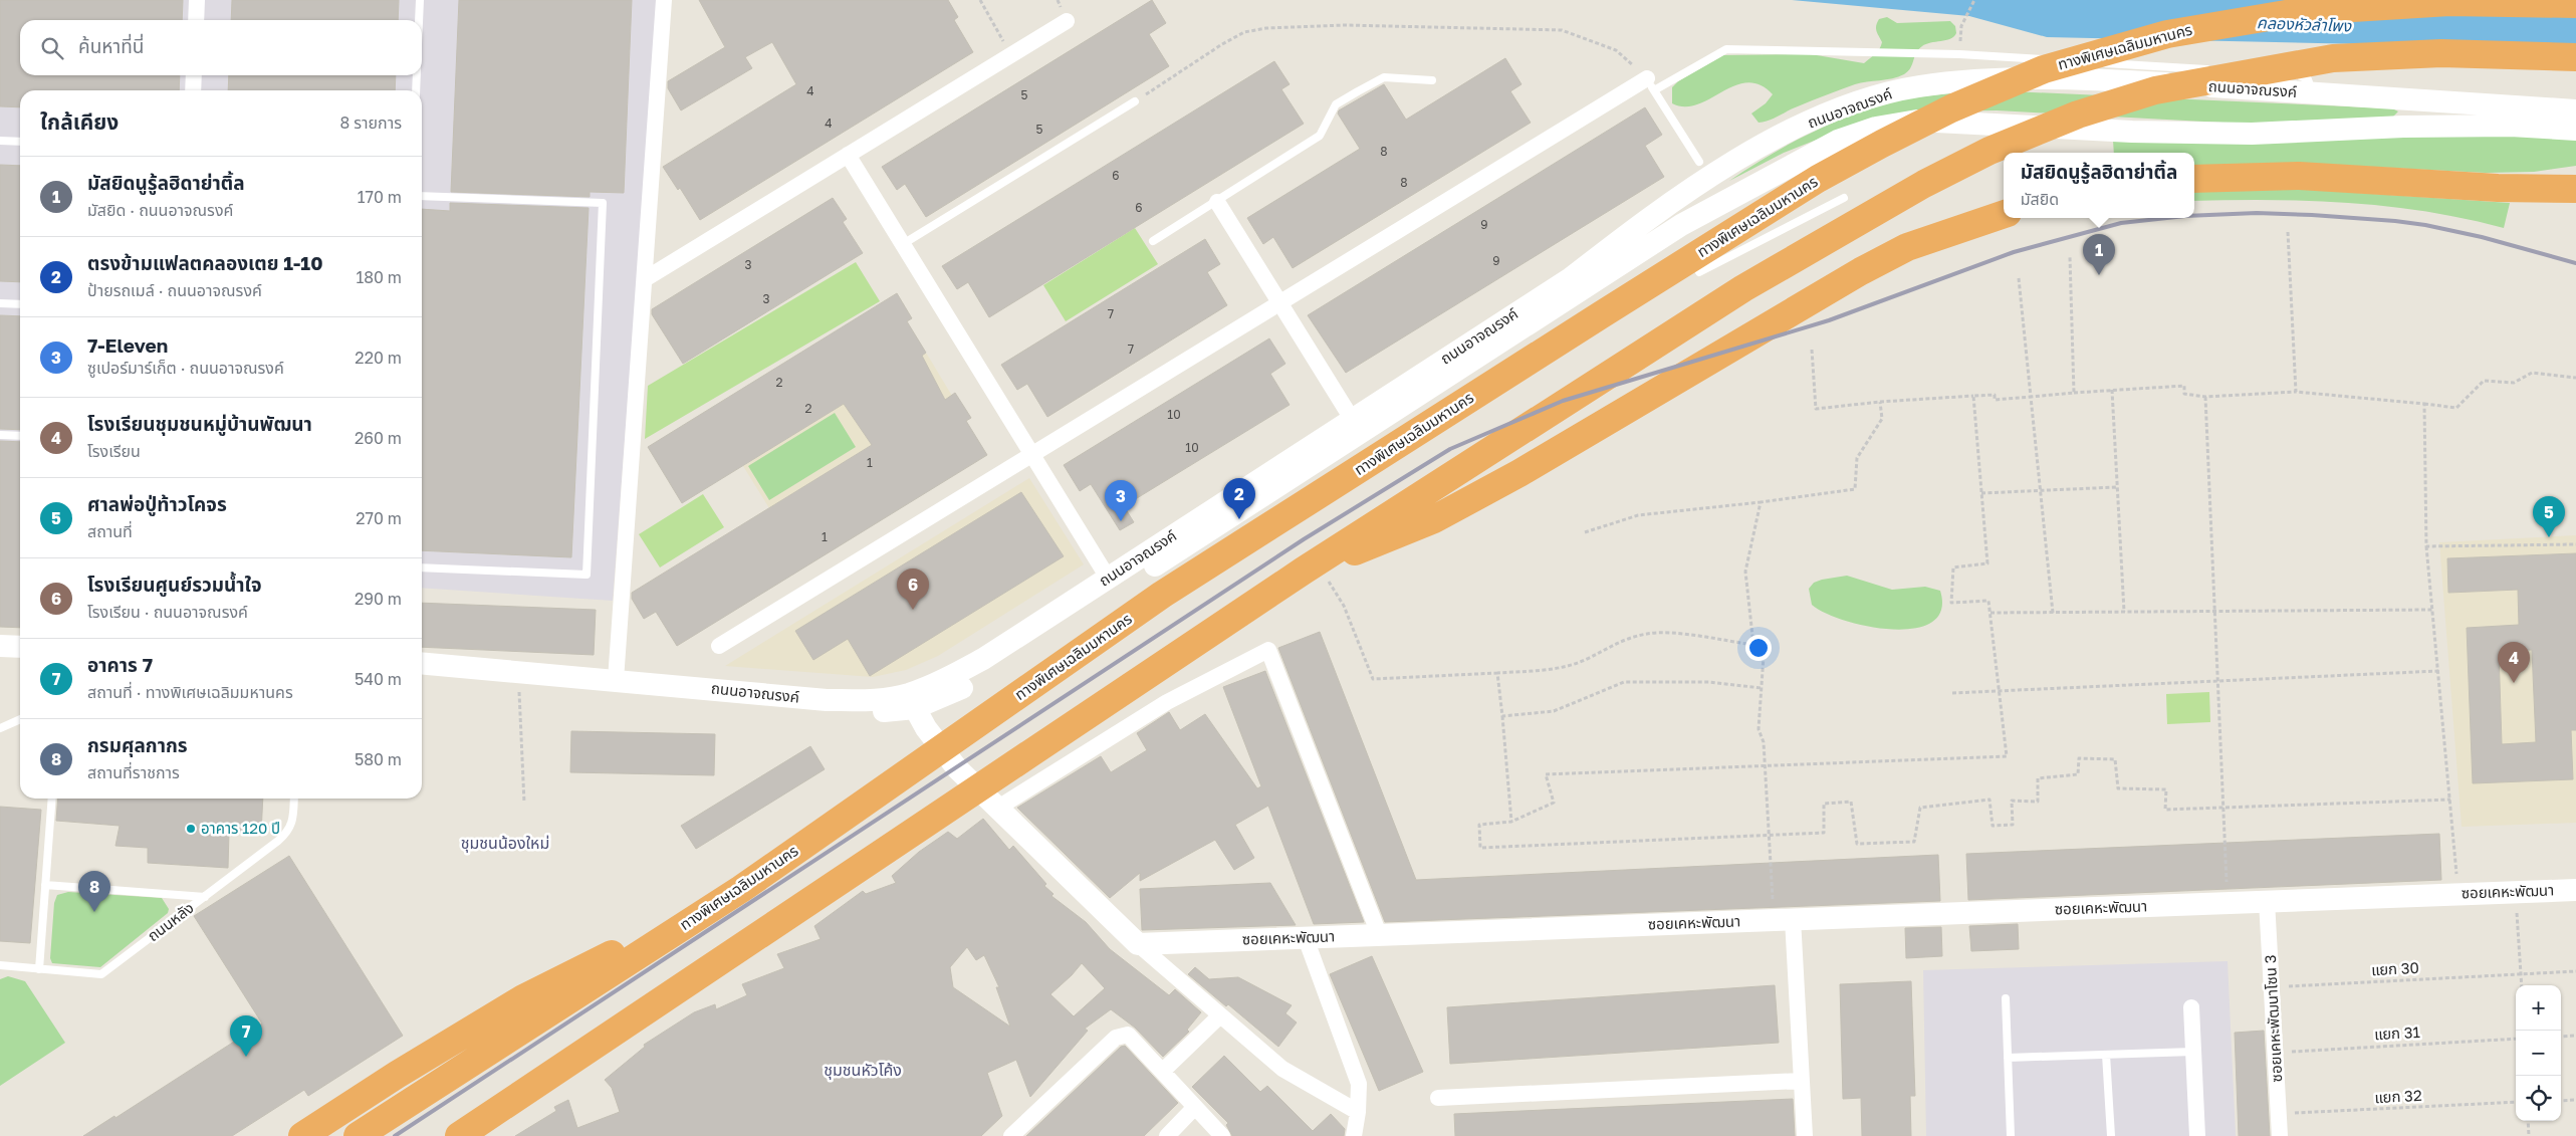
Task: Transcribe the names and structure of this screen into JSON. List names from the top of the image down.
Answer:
{
  "streets": {
    "highway": ["ทางพิเศษเฉลิมมหานคร"],
    "main road": ["ถนนอาจณรงค์", "ซอยเคหะพัฒนา"],
    "street": ["ซอยเคหะพัฒนาโซน 3"],
    "lane": ["ถนนหลัง"],
    "path": ["แยก 30", "แยก 31", "แยก 32"]
  },
  "crossings": [
    ["ซอยเคหะพัฒนา", "ซอยเคหะพัฒนาโซน 3"],
    ["แยก 30", "ซอยเคหะพัฒนาโซน 3"],
    ["ซอยเคหะพัฒนาโซน 3", "แยก 31"],
    ["ซอยเคหะพัฒนาโซน 3", "แยก 32"]
  ],
  "districts": ["ชุมชนน้องใหม่", "ชุมชนหัวโค้ง"],
  "water": ["คลองหัวลำโพง"],
  "places": ["อาคาร 120 ปี"],
  "house_numbers": [
    "4",
    "5",
    "4",
    "5",
    "8",
    "6",
    "8",
    "6",
    "9",
    "9",
    "3",
    "3",
    "7",
    "7",
    "2",
    "2",
    "10",
    "10",
    "1",
    "1"
  ],
  "page": {
    "search": "ค้นหาที่นี่",
    "heading": ["ใกล้เคียง", "8 รายการ"],
    "popup": ["มัสยิดนูรู้ลฮิดาย่าติ้ล", "มัสยิด"],
    "list": [
      {
        "mark": "1",
        "name": "มัสยิดนูรู้ลฮิดาย่าติ้ล",
        "note": "มัสยิด · ถนนอาจณรงค์",
        "value": "170 m"
      },
      {
        "mark": "2",
        "name": "ตรงข้ามแฟลตคลองเตย 1-10",
        "note": "ป้ายรถเมล์ · ถนนอาจณรงค์",
        "value": "180 m"
      },
      {
        "mark": "3",
        "name": "7-Eleven",
        "note": "ซูเปอร์มาร์เก็ต · ถนนอาจณรงค์",
        "value": "220 m"
      },
      {
        "mark": "4",
        "name": "โรงเรียนชุมชนหมู่บ้านพัฒนา",
        "note": "โรงเรียน",
        "value": "260 m"
      },
      {
        "mark": "5",
        "name": "ศาลพ่อปู่ท้าวโคจร",
        "note": "สถานที่",
        "value": "270 m"
      },
      {
        "mark": "6",
        "name": "โรงเรียนศูนย์รวมน้ำใจ",
        "note": "โรงเรียน · ถนนอาจณรงค์",
        "value": "290 m"
      },
      {
        "mark": "7",
        "name": "อาคาร 7",
        "note": "สถานที่ · ทางพิเศษเฉลิมมหานคร",
        "value": "540 m"
      },
      {
        "mark": "8",
        "name": "กรมศุลกากร",
        "note": "สถานที่ราชการ",
        "value": "580 m"
      }
    ],
    "pins": [
      "1",
      "2",
      "3",
      "5",
      "6",
      "4",
      "8",
      "7"
    ],
    "map_buttons": ["+", "−"]
  }
}
